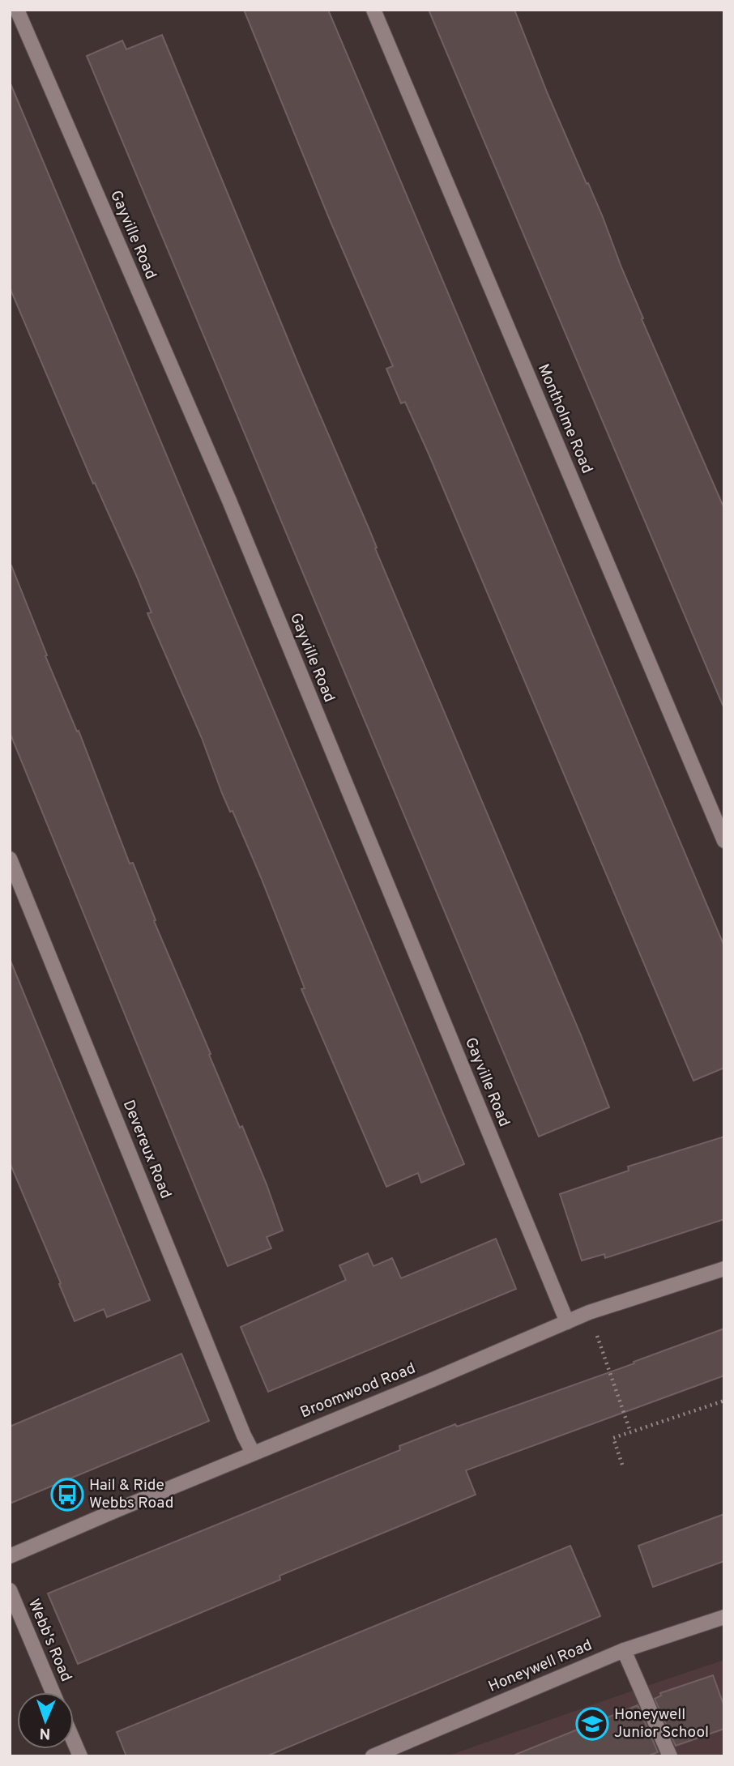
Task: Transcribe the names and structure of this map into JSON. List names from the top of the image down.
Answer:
{
  "streets": {
    "street": [
      "Gayville Road",
      "Montholme Road",
      "Devereux Road",
      "Broomwood Road",
      "Webb's Road",
      "Honeywell Road"
    ]
  },
  "crossings": [
    ["Gayville Road", "Broomwood Road"],
    ["Devereux Road", "Broomwood Road"]
  ],
  "places": {
    "bus stop": ["Hail & Ride Webbs Road"],
    "school or university": ["Honeywell Junior School"]
  },
  "north": "bottom"
}
